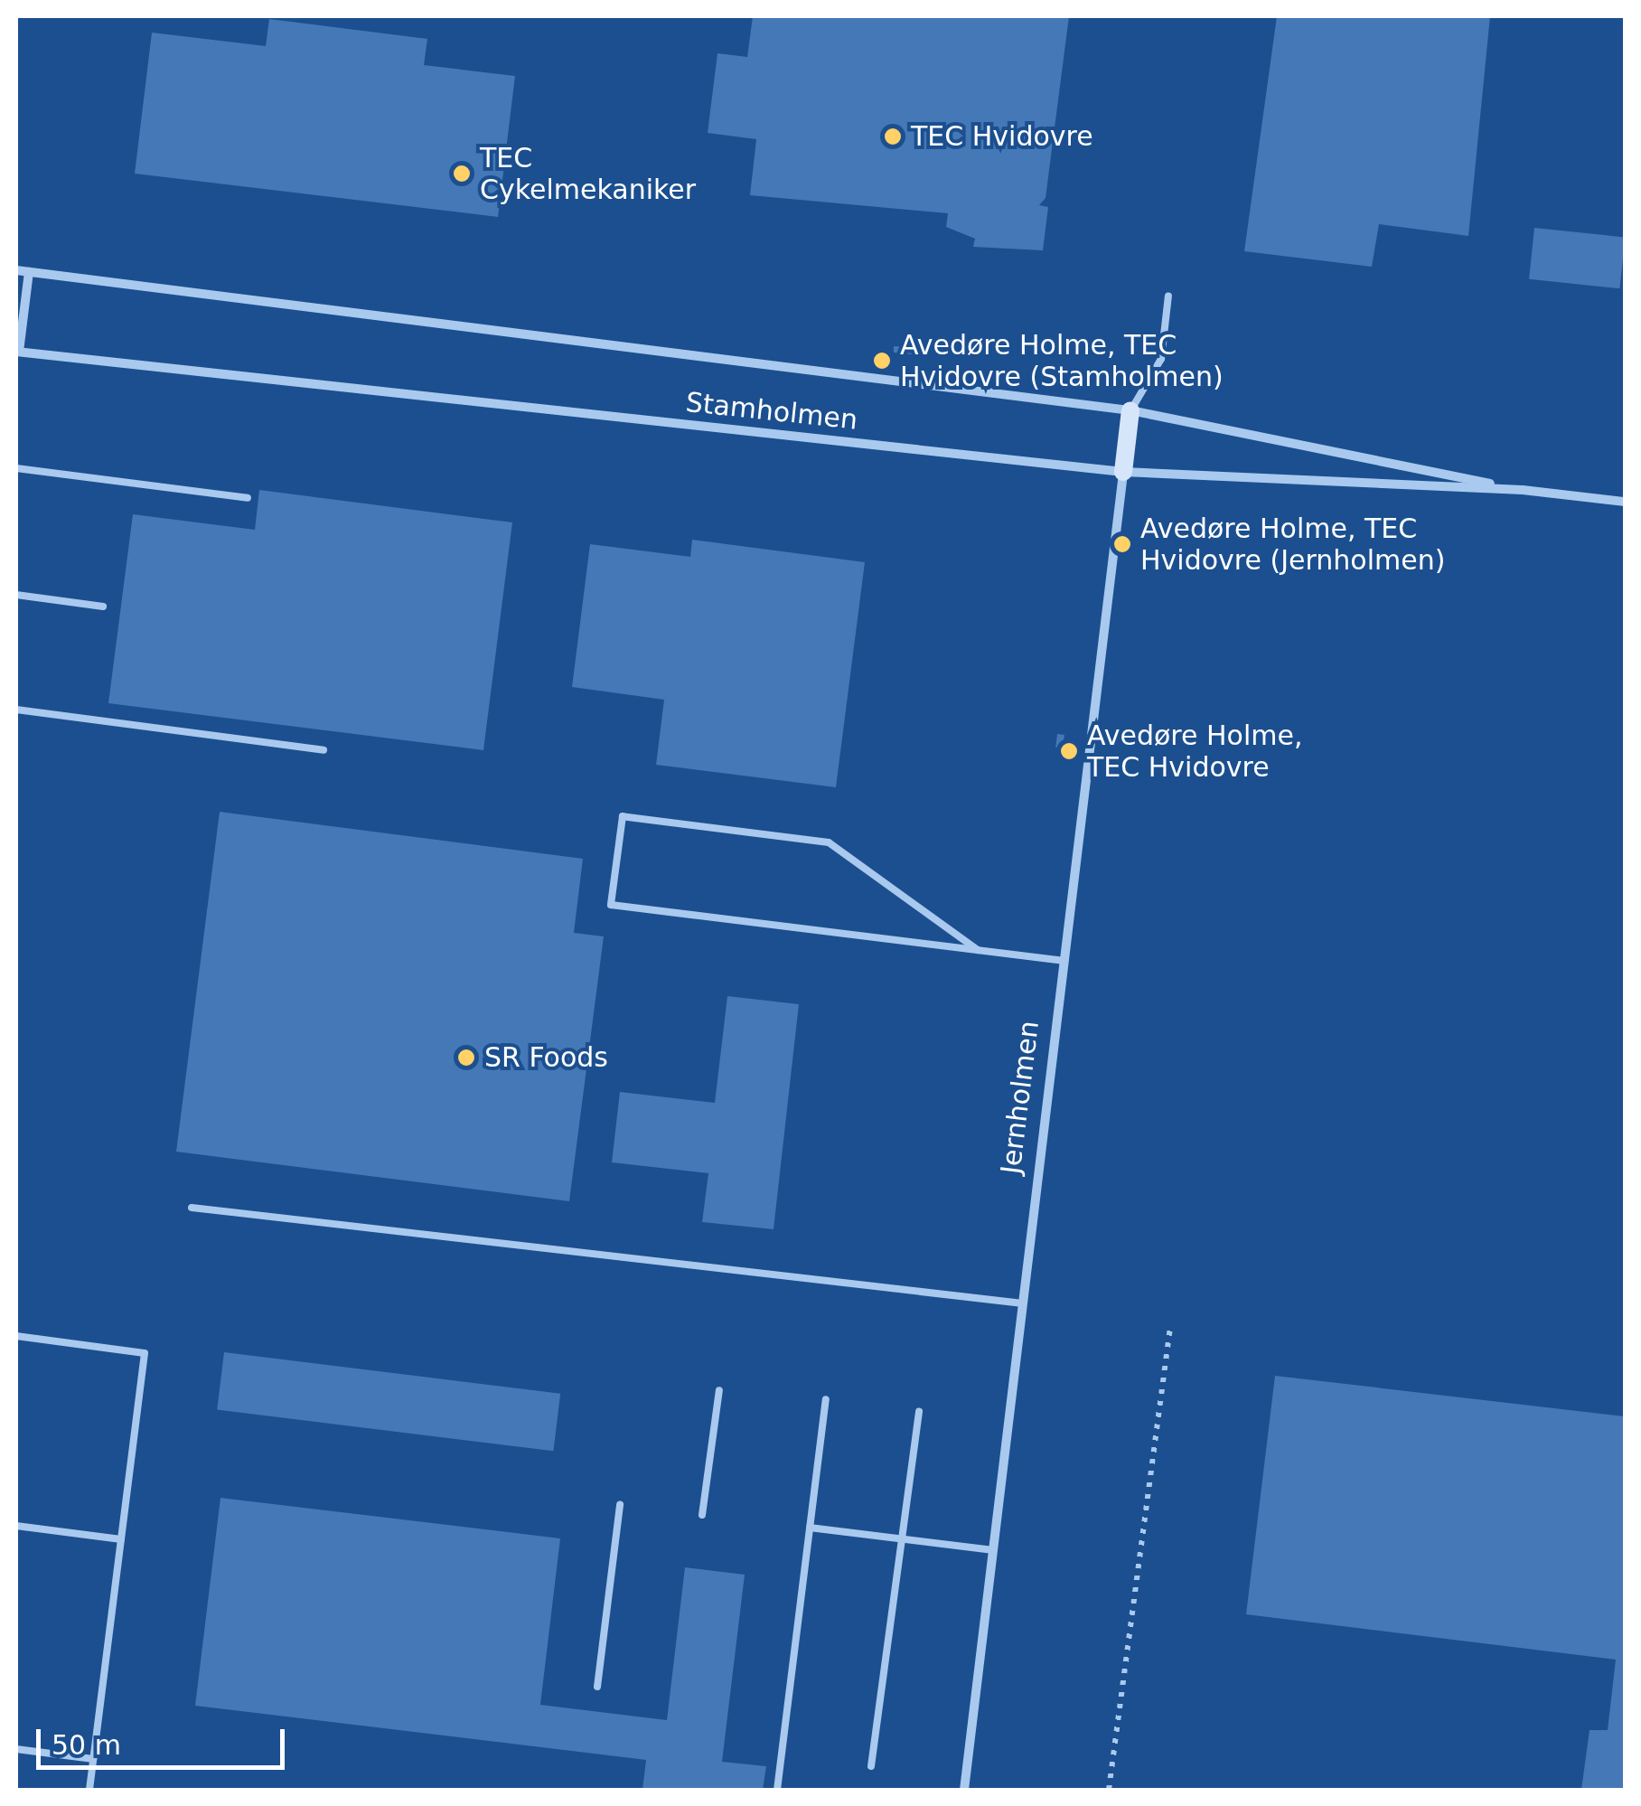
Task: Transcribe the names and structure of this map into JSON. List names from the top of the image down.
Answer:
{
  "streets": {
    "street": ["Stamholmen", "Jernholmen"]
  },
  "crossings": [
    ["Stamholmen", "Jernholmen"]
  ],
  "places": [
    "TEC Hvidovre",
    "TEC Cykelmekaniker",
    "Avedøre Holme, TEC Hvidovre (Stamholmen)",
    "Avedøre Holme, TEC Hvidovre (Jernholmen)",
    "Avedøre Holme, TEC Hvidovre",
    "SR Foods"
  ],
  "scale_bar": "50 m"
}
